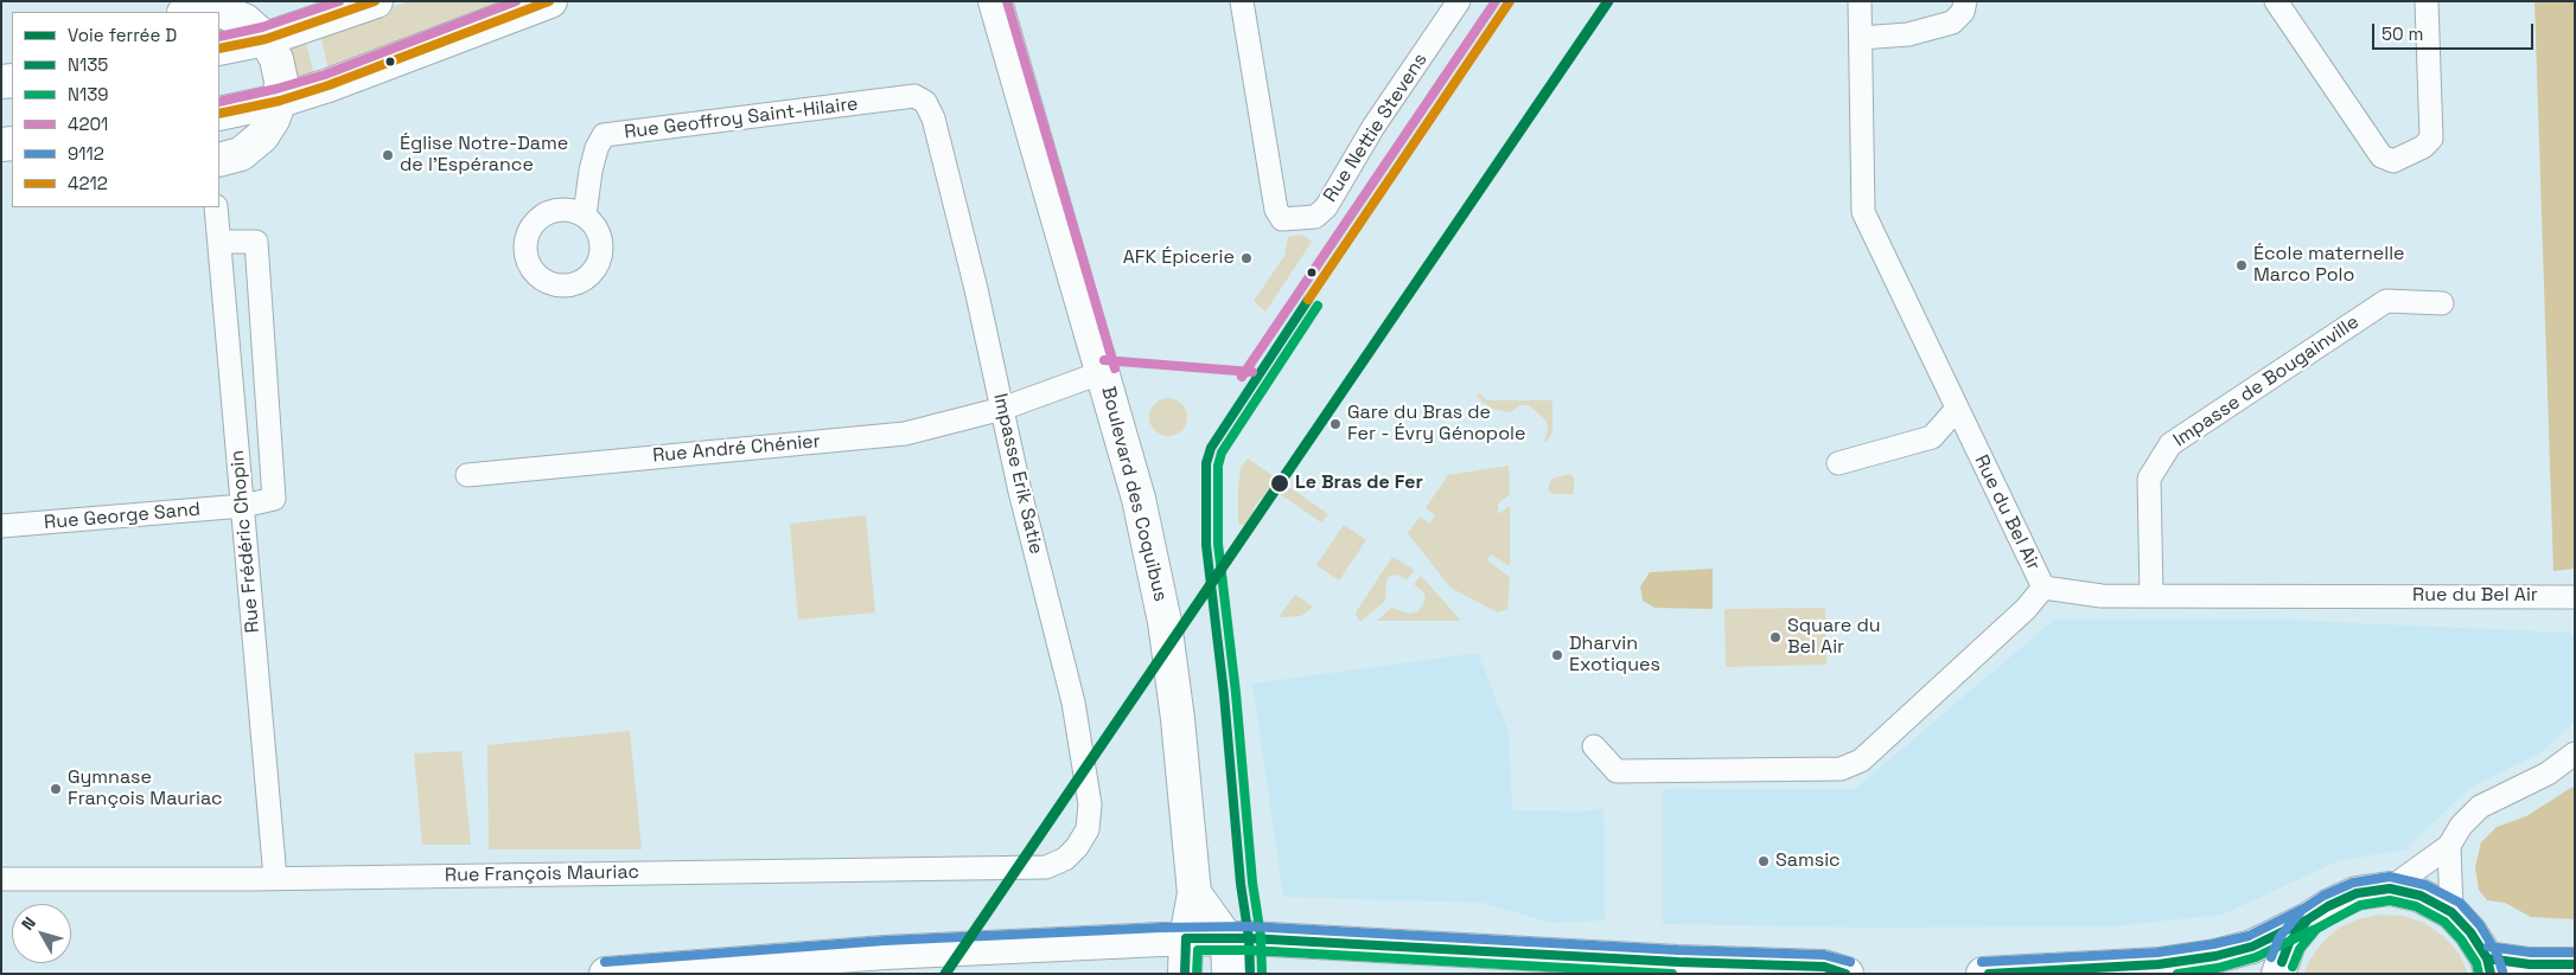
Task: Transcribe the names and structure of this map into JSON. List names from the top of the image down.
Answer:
{
  "streets": {
    "main road": ["Boulevard des Coquibus"],
    "street": [
      "Rue Geoffroy Saint-Hilaire",
      "Rue Nettie Stevens",
      "Impasse de Bougainville",
      "Rue André Chénier",
      "Impasse Erik Satie",
      "Rue du Bel Air",
      "Rue George Sand",
      "Rue Frédéric Chopin",
      "Rue François Mauriac"
    ]
  },
  "crossings": [
    ["Rue Geoffroy Saint-Hilaire", "Impasse Erik Satie"],
    ["Impasse de Bougainville", "Rue du Bel Air"],
    ["Rue André Chénier", "Impasse Erik Satie"],
    ["Rue André Chénier", "Boulevard des Coquibus"],
    ["Impasse Erik Satie", "Rue François Mauriac"],
    ["Rue George Sand", "Rue Frédéric Chopin"],
    ["Rue Frédéric Chopin", "Rue François Mauriac"]
  ],
  "places": [
    "Église Notre-Dame de l'Espérance",
    "AFK Épicerie",
    "École maternelle Marco Polo",
    "Gare du Bras de Fer - Évry Génopole",
    "Le Bras de Fer",
    "Square du Bel Air",
    "Dharvin Exotiques",
    "Gymnase François Mauriac",
    "Samsic"
  ],
  "lines": [
    "rail line D",
    "transit line 4201",
    "transit line 4212",
    "transit line N135",
    "transit line N139",
    "transit line 9112"
  ],
  "legend": [
    "Voie ferrée D",
    "N135",
    "N139",
    "4201",
    "9112",
    "4212"
  ],
  "scale_bar": "50 m",
  "north": "top left"
}
